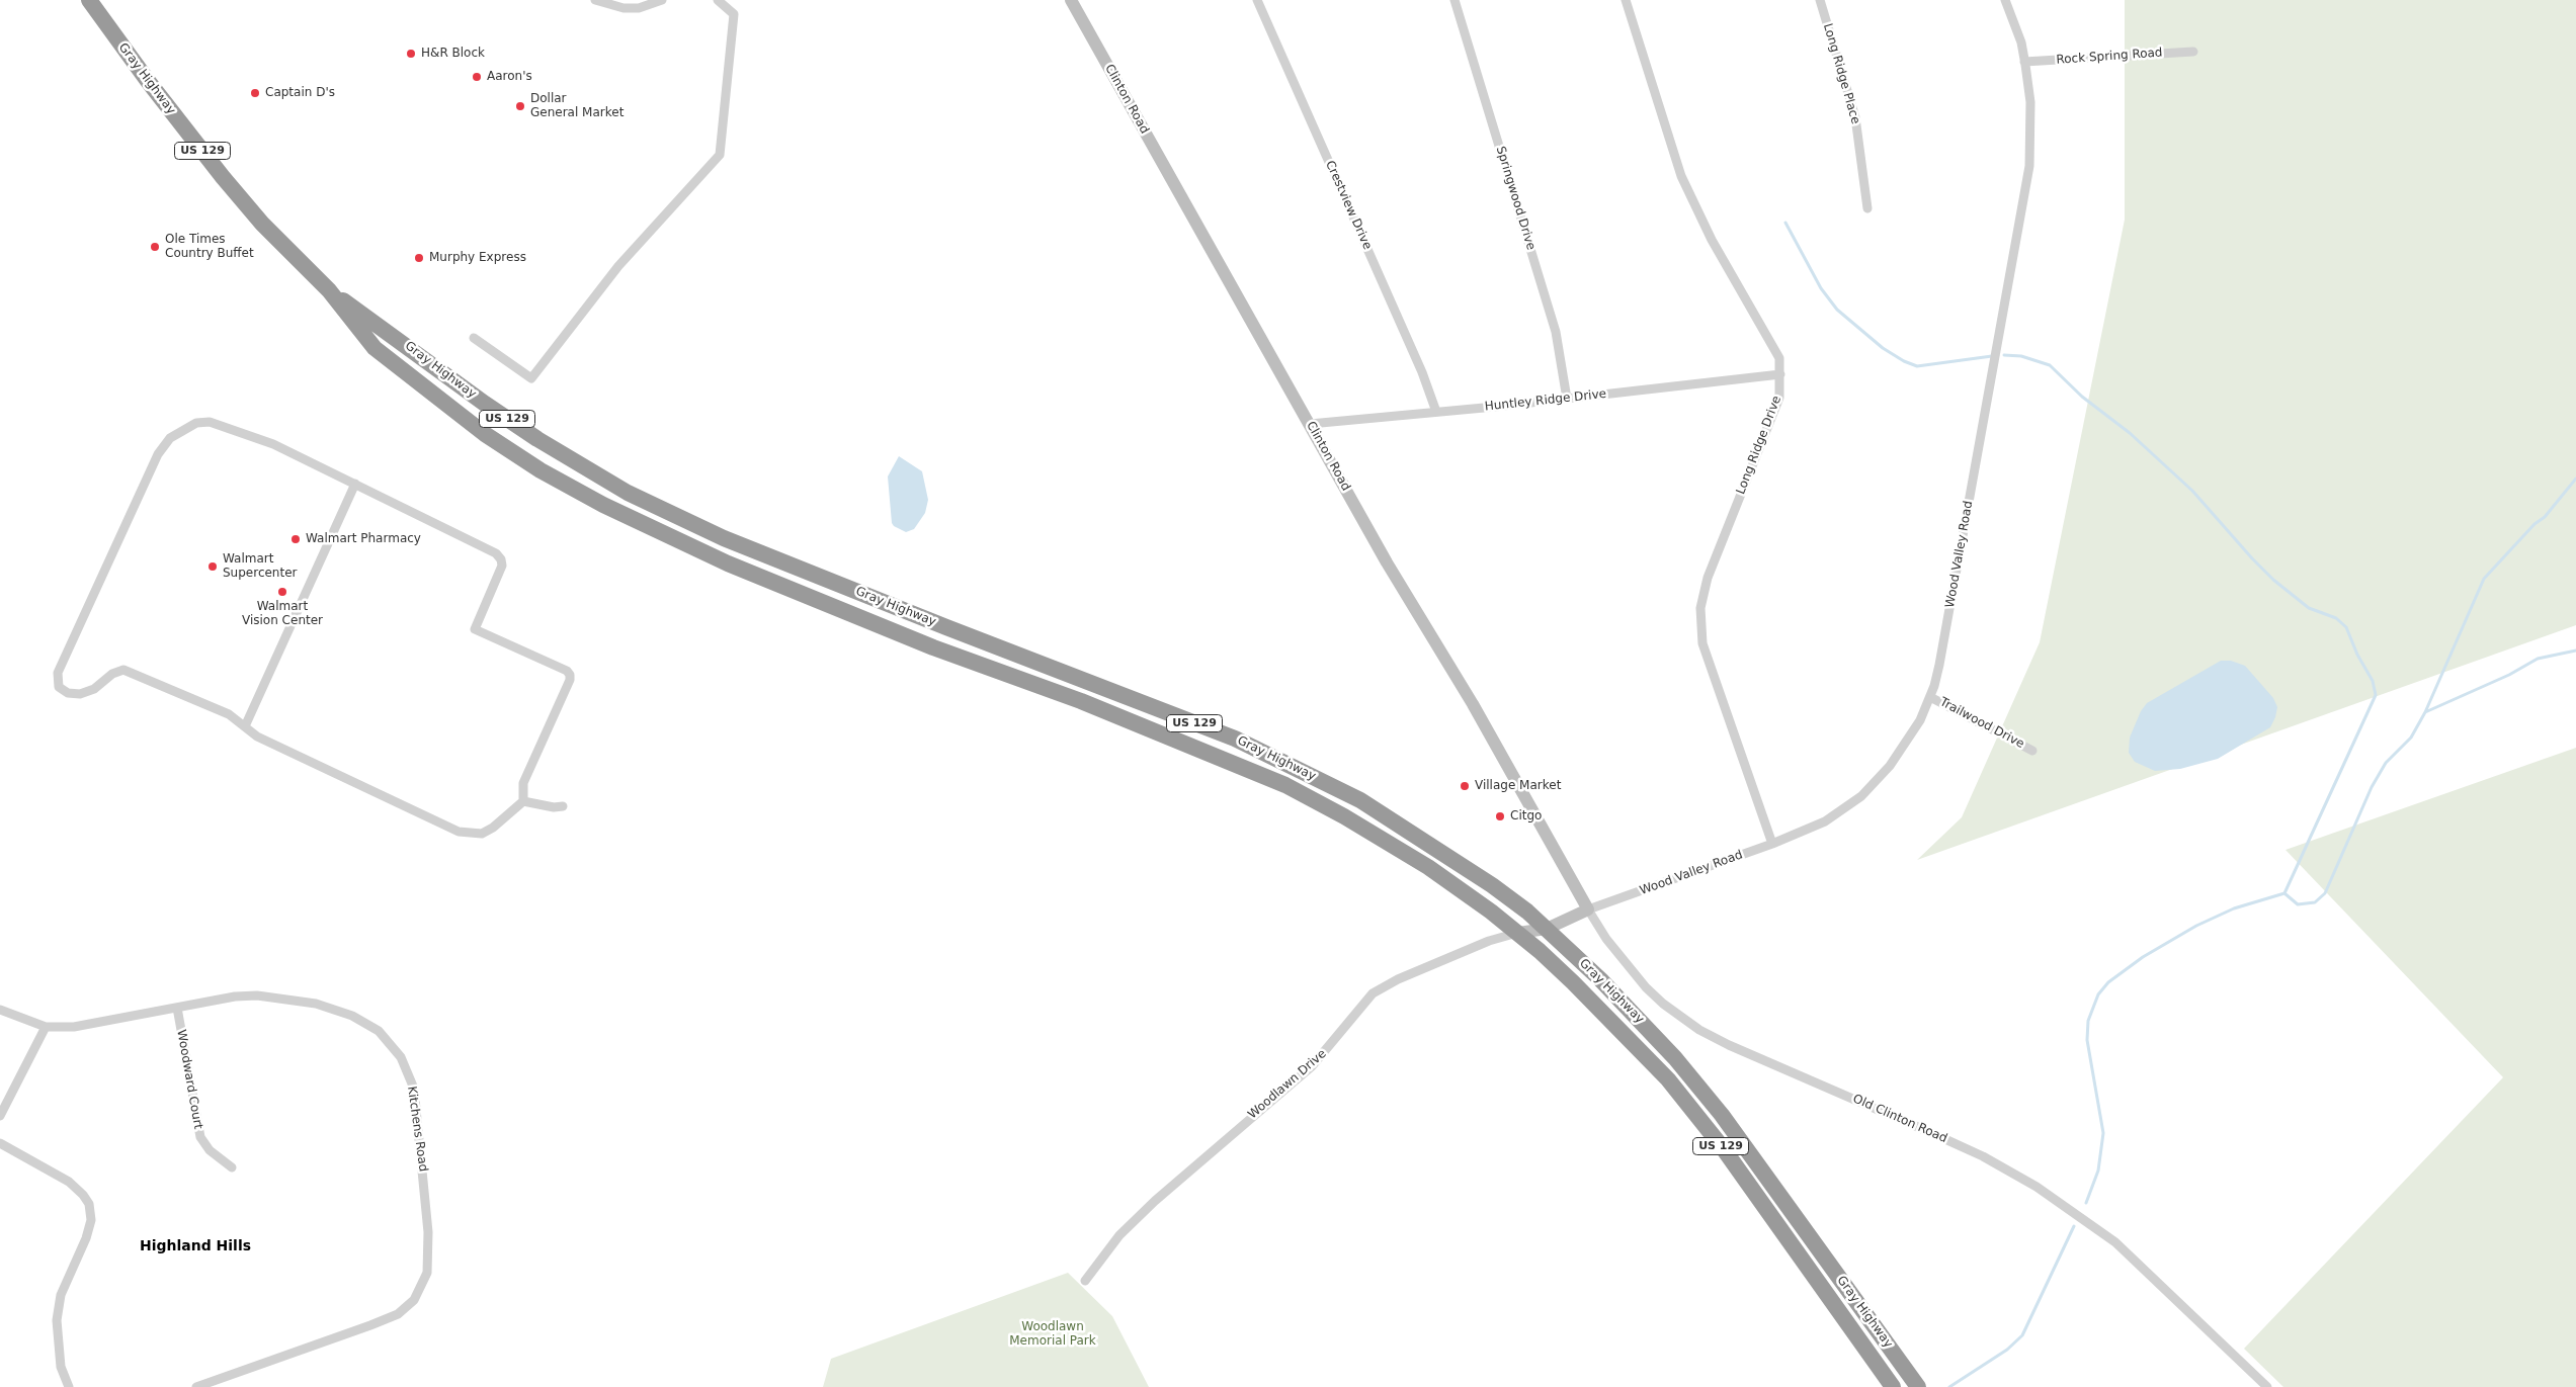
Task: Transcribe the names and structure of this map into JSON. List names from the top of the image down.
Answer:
{
  "streets": {
    "highway": ["Gray Highway", "US 129"],
    "street": [
      "Rock Spring Road",
      "Long Ridge Place",
      "Clinton Road",
      "Springwood Drive",
      "Crestview Drive",
      "Huntley Ridge Drive",
      "Long Ridge Drive",
      "Wood Valley Road",
      "Trailwood Drive",
      "Woodward Court",
      "Woodlawn Drive",
      "Old Clinton Road",
      "Kitchens Road"
    ]
  },
  "crossings": [
    ["Rock Spring Road", "Wood Valley Road"],
    ["Gray Highway", "Woodlawn Drive"],
    ["Clinton Road", "Huntley Ridge Drive"],
    ["Clinton Road", "Wood Valley Road"],
    ["Clinton Road", "Old Clinton Road"],
    ["Springwood Drive", "Huntley Ridge Drive"],
    ["Crestview Drive", "Huntley Ridge Drive"],
    ["Huntley Ridge Drive", "Long Ridge Drive"],
    ["Long Ridge Drive", "Wood Valley Road"],
    ["Wood Valley Road", "Trailwood Drive"],
    ["Wood Valley Road", "Old Clinton Road"],
    ["Woodward Court", "Kitchens Road"]
  ],
  "districts": ["Highland Hills"],
  "parks": ["Woodlawn Memorial Park"],
  "places": [
    "H&R Block",
    "Aaron's",
    "Captain D's",
    "Dollar General Market",
    "Ole Times Country Buffet",
    "Murphy Express",
    "Walmart Pharmacy",
    "Walmart Supercenter",
    "Walmart Vision Center",
    "Village Market",
    "Citgo"
  ]
}
